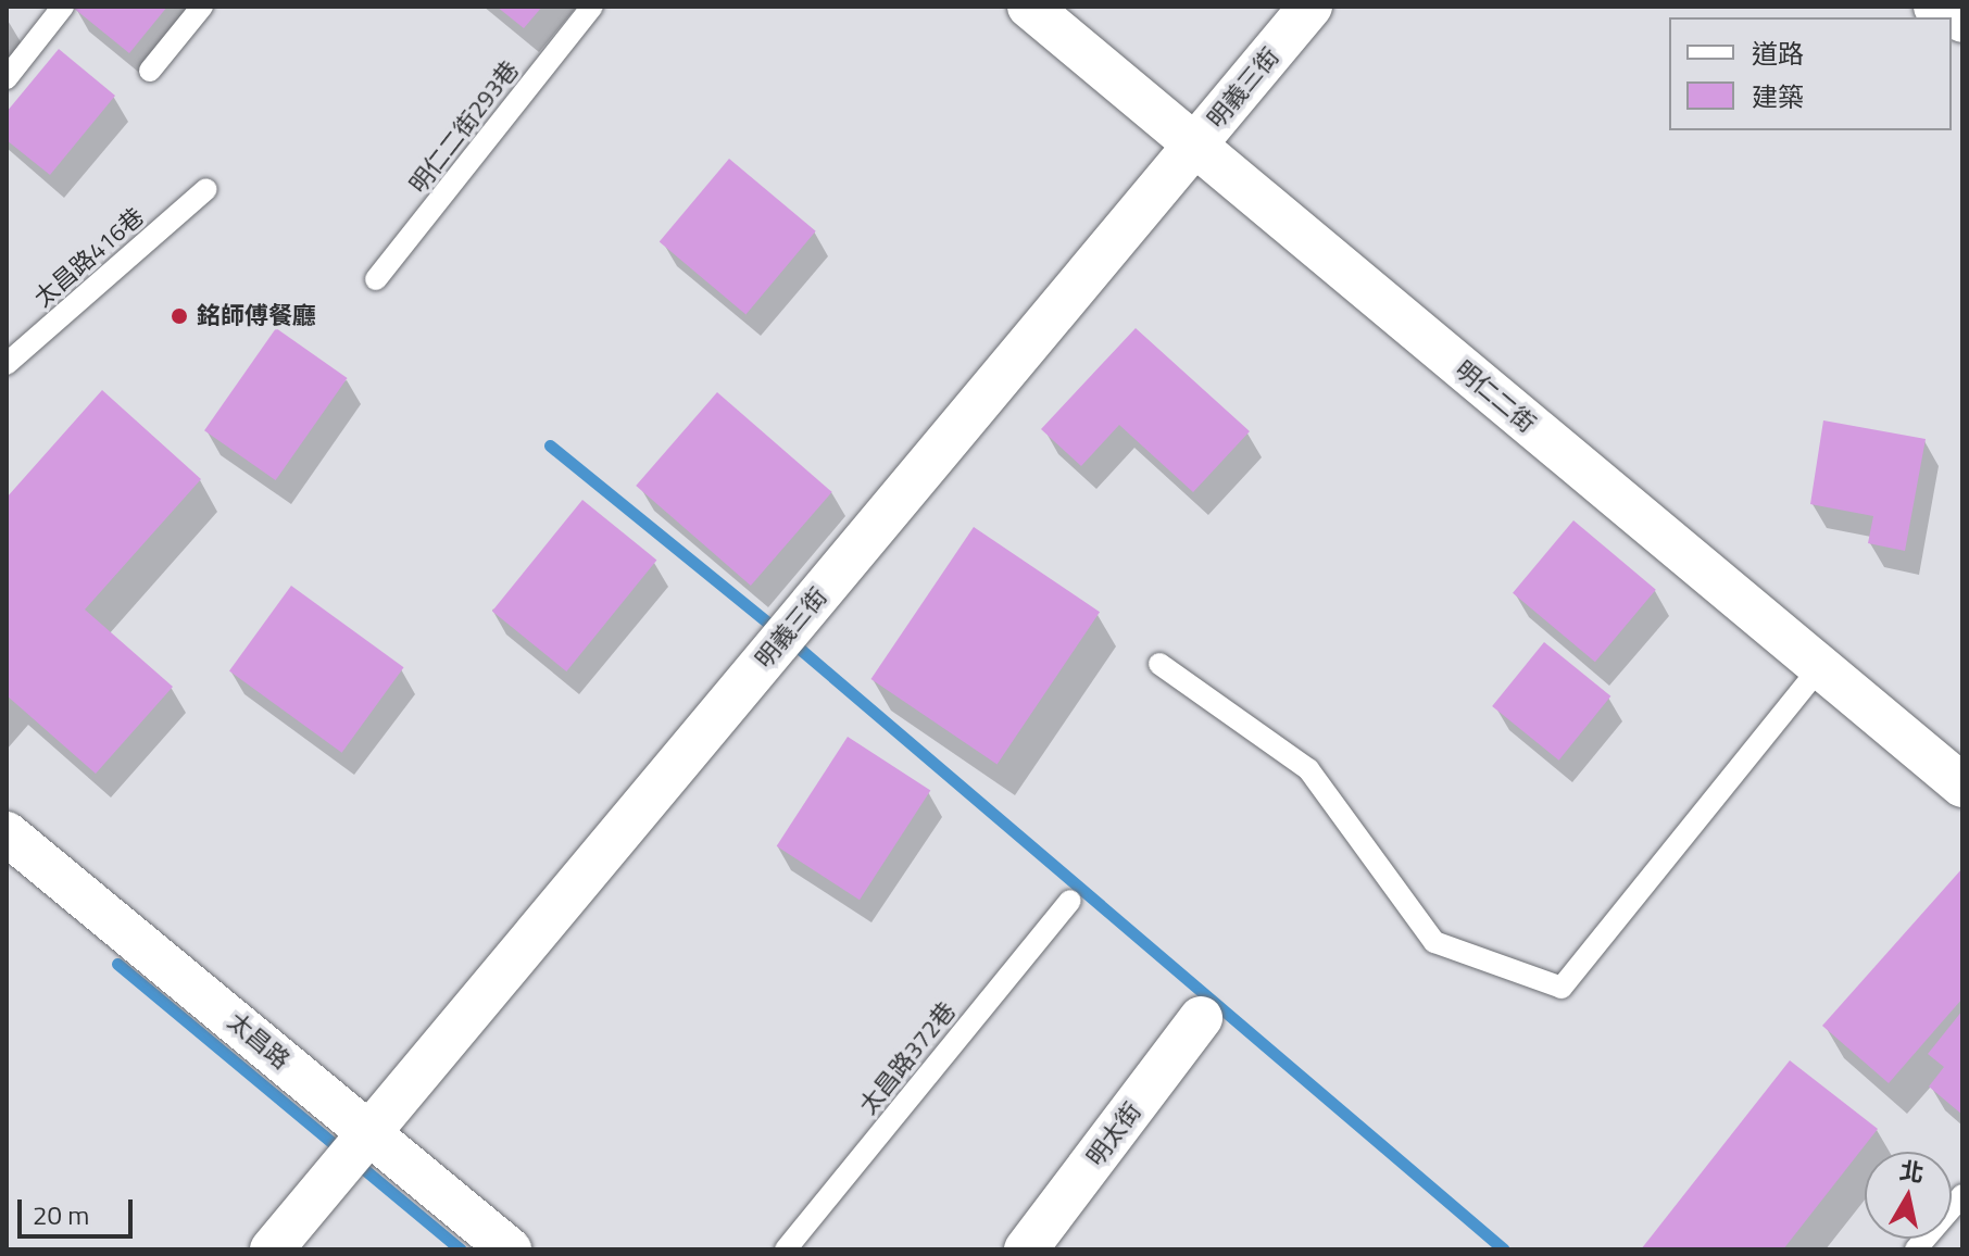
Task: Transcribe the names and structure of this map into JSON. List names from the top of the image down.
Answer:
{
  "streets": {
    "street": [
      "明義三街",
      "明仁二街",
      "太昌路",
      "明太街"
    ],
    "lane": ["明仁二街293巷", "太昌路416巷", "太昌路372巷"]
  },
  "crossings": [
    ["明義三街", "明仁二街"],
    ["明義三街", "太昌路"]
  ],
  "places": ["銘師傅餐廳"],
  "legend": ["道路", "建築"],
  "scale_bar": "20 m",
  "north": "top"
}
